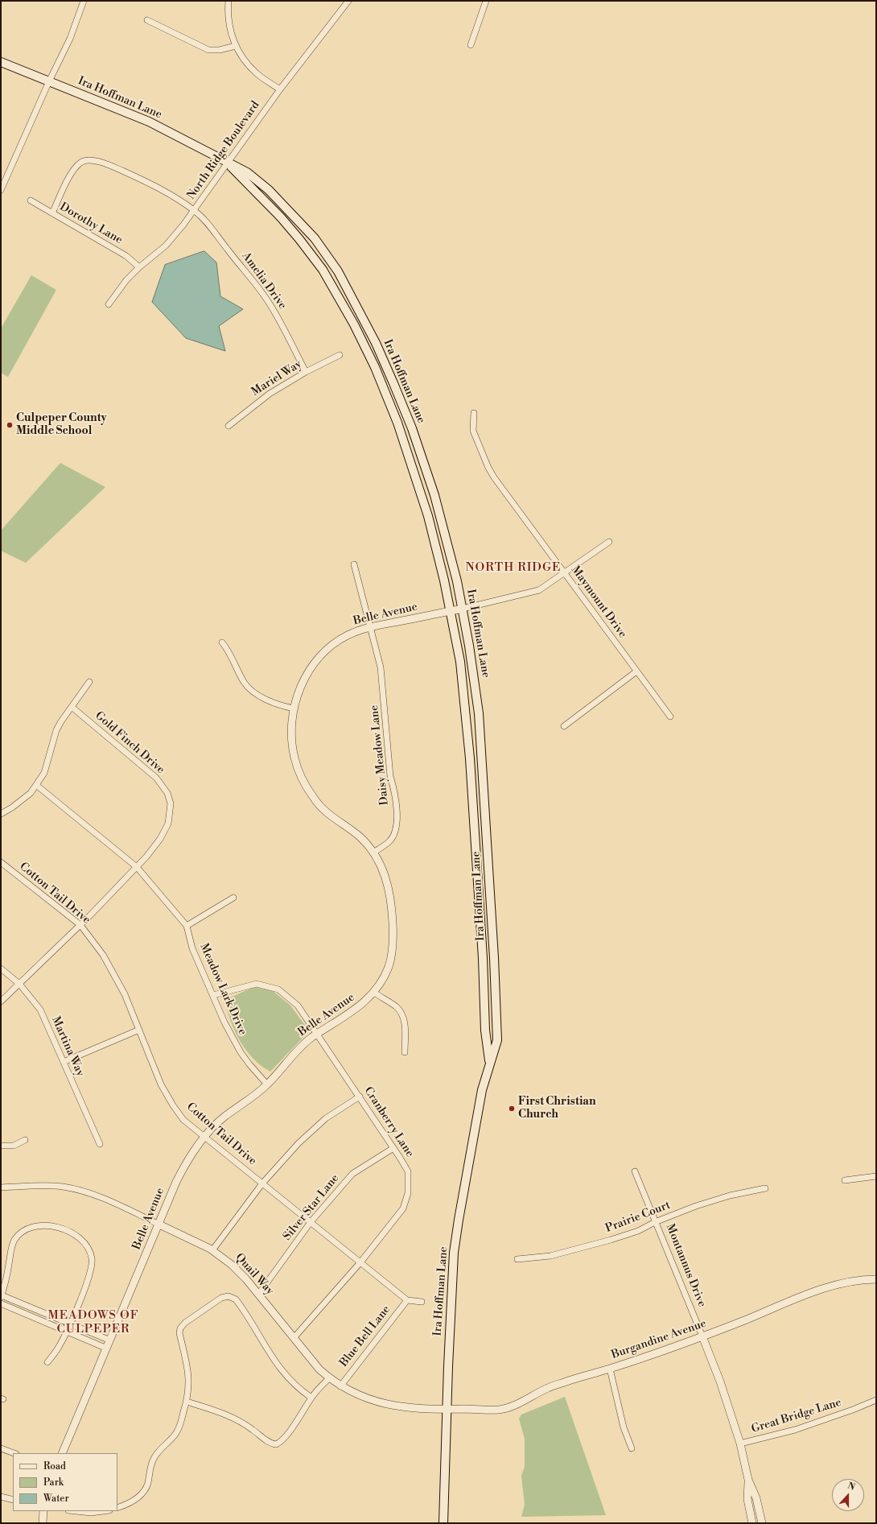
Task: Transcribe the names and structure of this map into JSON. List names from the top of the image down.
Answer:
{
  "streets": {
    "main road": ["Ira Hoffman Lane"],
    "street": [
      "North Ridge Boulevard",
      "Dorothy Lane",
      "Amelia Drive",
      "Mariel Way",
      "Maymount Drive",
      "Belle Avenue",
      "Gold Finch Drive",
      "Daisy Meadow Lane",
      "Cotton Tail Drive",
      "Meadow Lark Drive",
      "Martina Way",
      "Cranberry Lane",
      "Silver Star Lane",
      "Prairie Court",
      "Montannus Drive",
      "Quail Way",
      "Blue Bell Lane",
      "Burgandine Avenue",
      "Great Bridge Lane"
    ]
  },
  "crossings": [
    ["Ira Hoffman Lane", "North Ridge Boulevard"],
    ["Ira Hoffman Lane", "Belle Avenue"],
    ["Ira Hoffman Lane", "Quail Way"],
    ["Ira Hoffman Lane", "Burgandine Avenue"],
    ["North Ridge Boulevard", "Dorothy Lane"],
    ["North Ridge Boulevard", "Amelia Drive"],
    ["Dorothy Lane", "Amelia Drive"],
    ["Amelia Drive", "Mariel Way"],
    ["Maymount Drive", "Belle Avenue"],
    ["Belle Avenue", "Daisy Meadow Lane"],
    ["Belle Avenue", "Cotton Tail Drive"],
    ["Belle Avenue", "Meadow Lark Drive"],
    ["Belle Avenue", "Cranberry Lane"],
    ["Belle Avenue", "Quail Way"],
    ["Gold Finch Drive", "Cotton Tail Drive"],
    ["Gold Finch Drive", "Meadow Lark Drive"],
    ["Gold Finch Drive", "Martina Way"],
    ["Cotton Tail Drive", "Cranberry Lane"],
    ["Cotton Tail Drive", "Silver Star Lane"],
    ["Cotton Tail Drive", "Blue Bell Lane"],
    ["Meadow Lark Drive", "Cranberry Lane"],
    ["Cranberry Lane", "Silver Star Lane"],
    ["Cranberry Lane", "Quail Way"],
    ["Silver Star Lane", "Quail Way"],
    ["Prairie Court", "Montannus Drive"],
    ["Montannus Drive", "Burgandine Avenue"],
    ["Montannus Drive", "Great Bridge Lane"],
    ["Quail Way", "Blue Bell Lane"],
    ["Quail Way", "Burgandine Avenue"]
  ],
  "districts": ["NORTH RIDGE", "MEADOWS OF CULPEPER"],
  "places": ["Culpeper County Middle School", "First Christian Church"],
  "legend": ["Road", "Park", "Water"],
  "north": "top"
}
